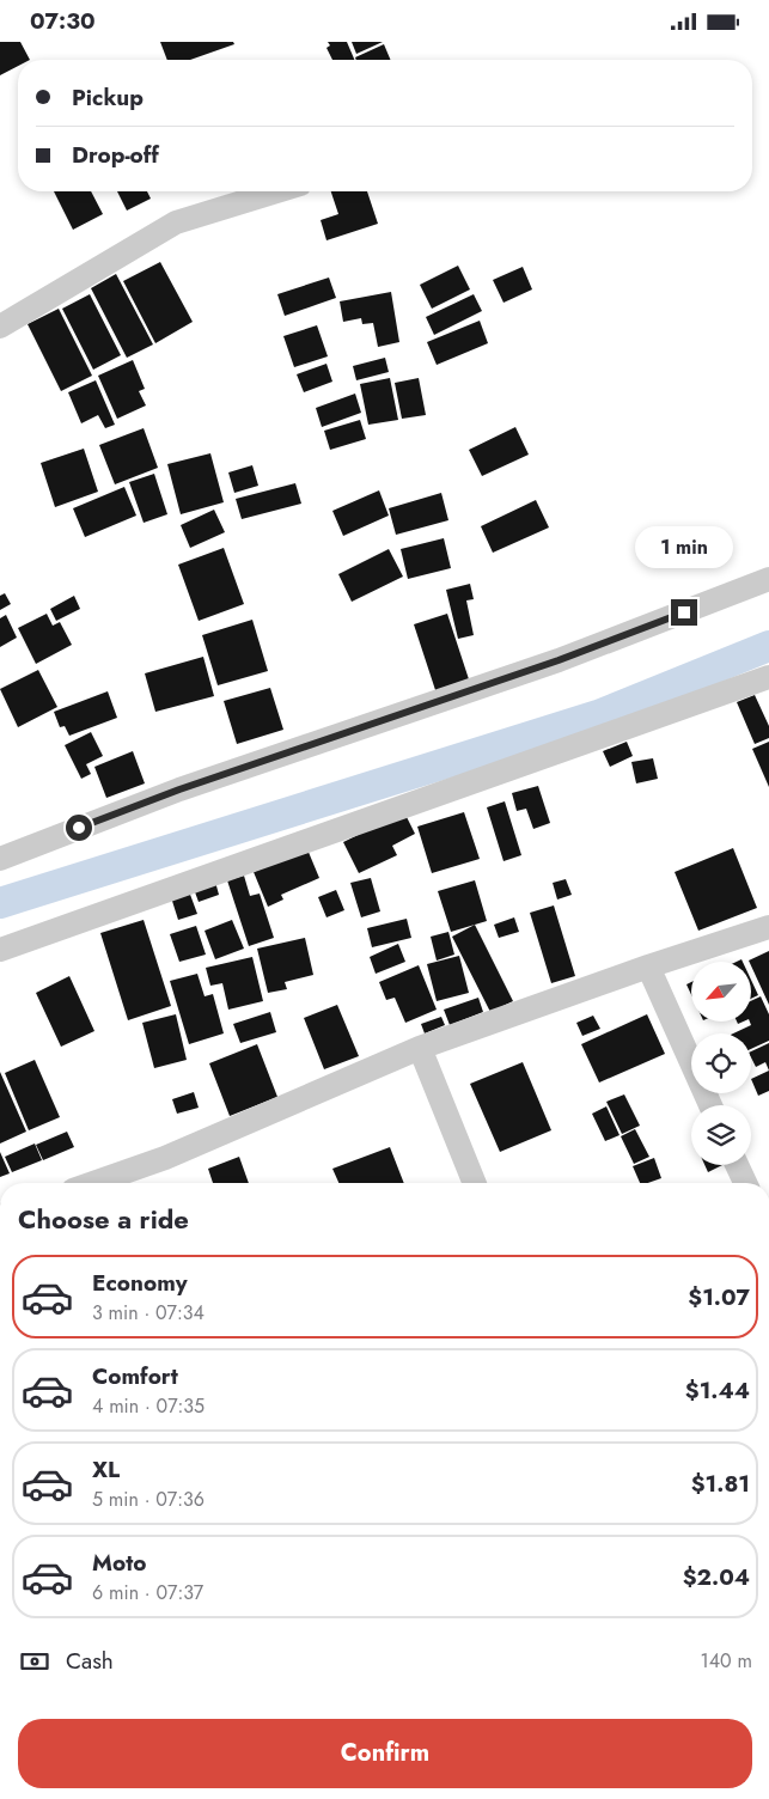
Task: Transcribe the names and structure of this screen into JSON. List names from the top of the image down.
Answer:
{
  "north": "bottom left",
  "page": {
    "status": "07:30",
    "banner": ["Pickup", "Drop-off"],
    "bubble": "1 min",
    "heading": "Choose a ride",
    "list": [
      {
        "name": "Economy",
        "note": "3 min · 07:34",
        "value": "$1.07"
      },
      {
        "name": "Comfort",
        "note": "4 min · 07:35",
        "value": "$1.44"
      },
      {
        "name": "XL",
        "note": "5 min · 07:36",
        "value": "$1.81"
      },
      {
        "name": "Moto",
        "note": "6 min · 07:37",
        "value": "$2.04"
      }
    ],
    "pay": ["Cash", "140 m"],
    "buttons": "Confirm"
  }
}
